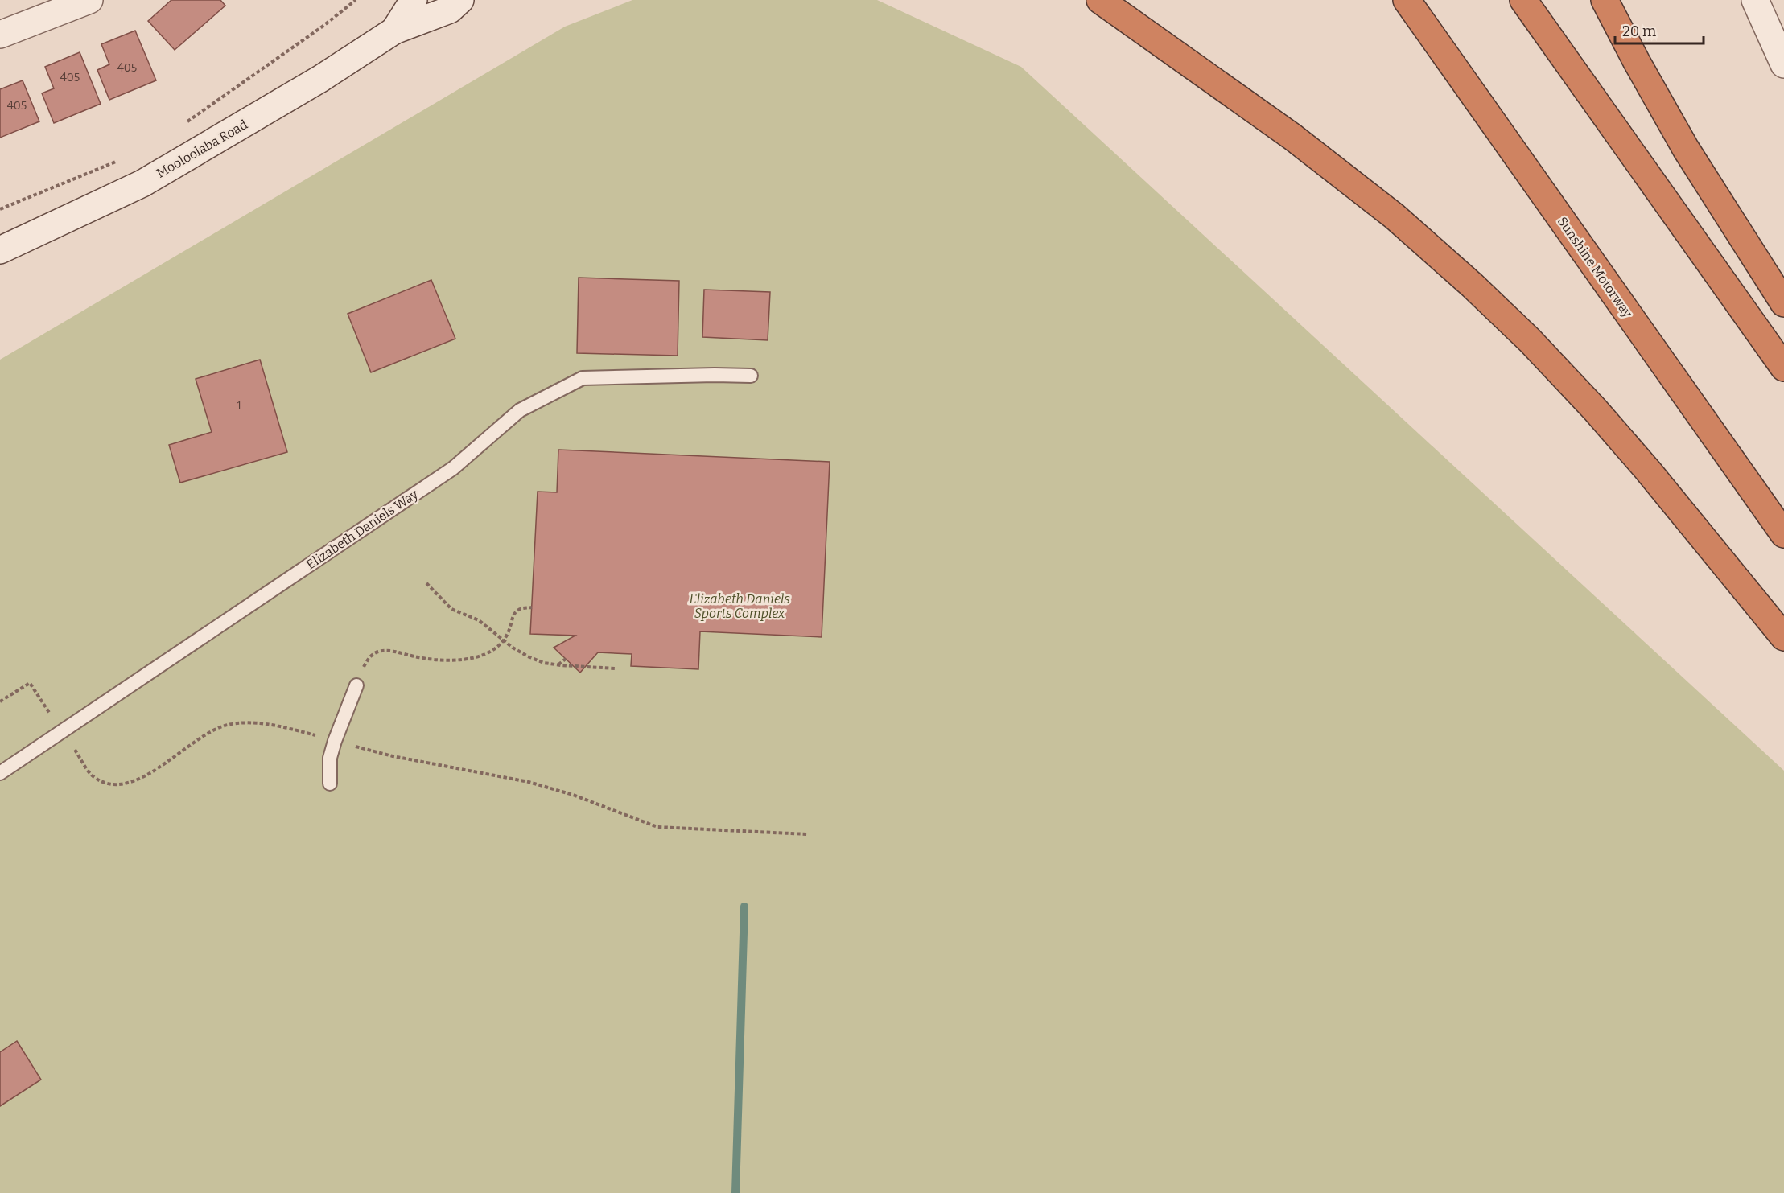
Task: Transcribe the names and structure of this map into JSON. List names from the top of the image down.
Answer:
{
  "streets": {
    "highway": ["Sunshine Motorway"],
    "main road": ["Mooloolaba Road"],
    "lane": ["Elizabeth Daniels Way"]
  },
  "parks": ["Elizabeth Daniels Sports Complex"],
  "house_numbers": [
    "405",
    "405",
    "405",
    "1"
  ],
  "scale_bar": "20 m"
}
